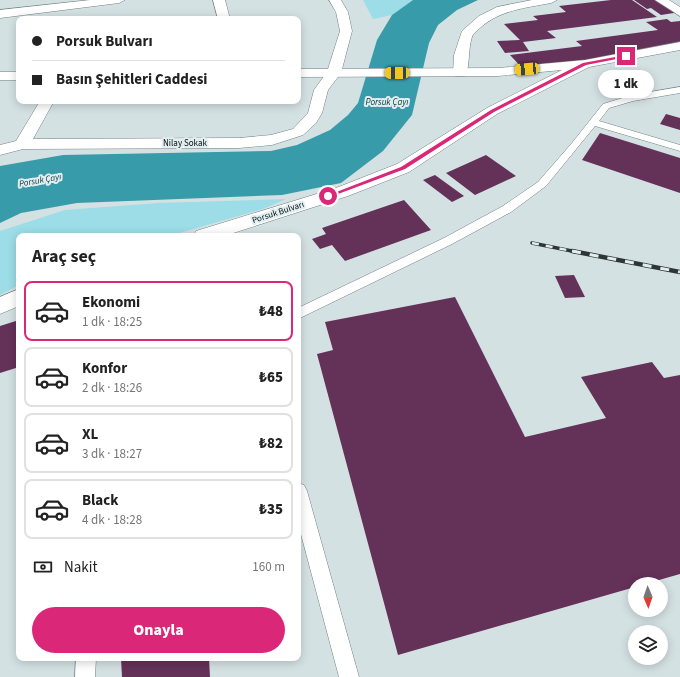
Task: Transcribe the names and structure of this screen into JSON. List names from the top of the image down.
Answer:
{
  "streets": {
    "street": ["Nilay Sokak", "Porsuk Bulvarı"]
  },
  "water": ["Porsuk Çayı"],
  "north": "bottom",
  "page": {
    "banner": ["Porsuk Bulvarı", "Basın Şehitleri Caddesi"],
    "bubble": "1 dk",
    "heading": "Araç seç",
    "list": [
      {
        "name": "Ekonomi",
        "note": "1 dk · 18:25",
        "value": "₺48"
      },
      {
        "name": "Konfor",
        "note": "2 dk · 18:26",
        "value": "₺65"
      },
      {
        "name": "XL",
        "note": "3 dk · 18:27",
        "value": "₺82"
      },
      {
        "name": "Black",
        "note": "4 dk · 18:28",
        "value": "₺35"
      }
    ],
    "pay": ["Nakit", "160 m"],
    "buttons": "Onayla"
  }
}
